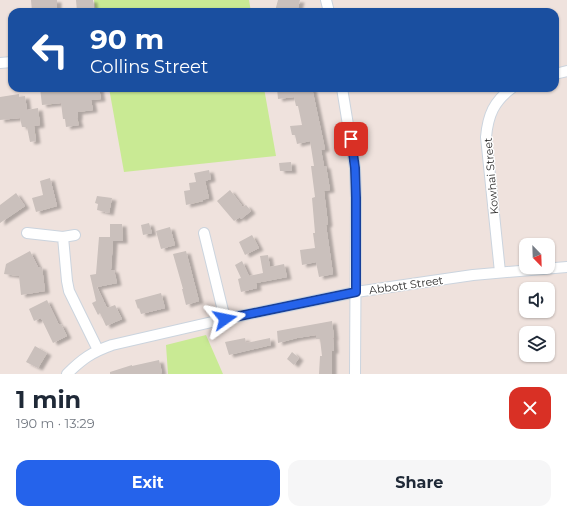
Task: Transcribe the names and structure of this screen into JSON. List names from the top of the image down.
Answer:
{
  "streets": {
    "street": ["Kowhai Street", "Abbott Street"]
  },
  "crossings": [
    ["Kowhai Street", "Abbott Street"]
  ],
  "north": "bottom right",
  "page": {
    "turn": ["90 m", "Collins Street"],
    "heading": ["1 min", "190 m · 13:29"],
    "buttons": ["Exit", "Share"]
  }
}
